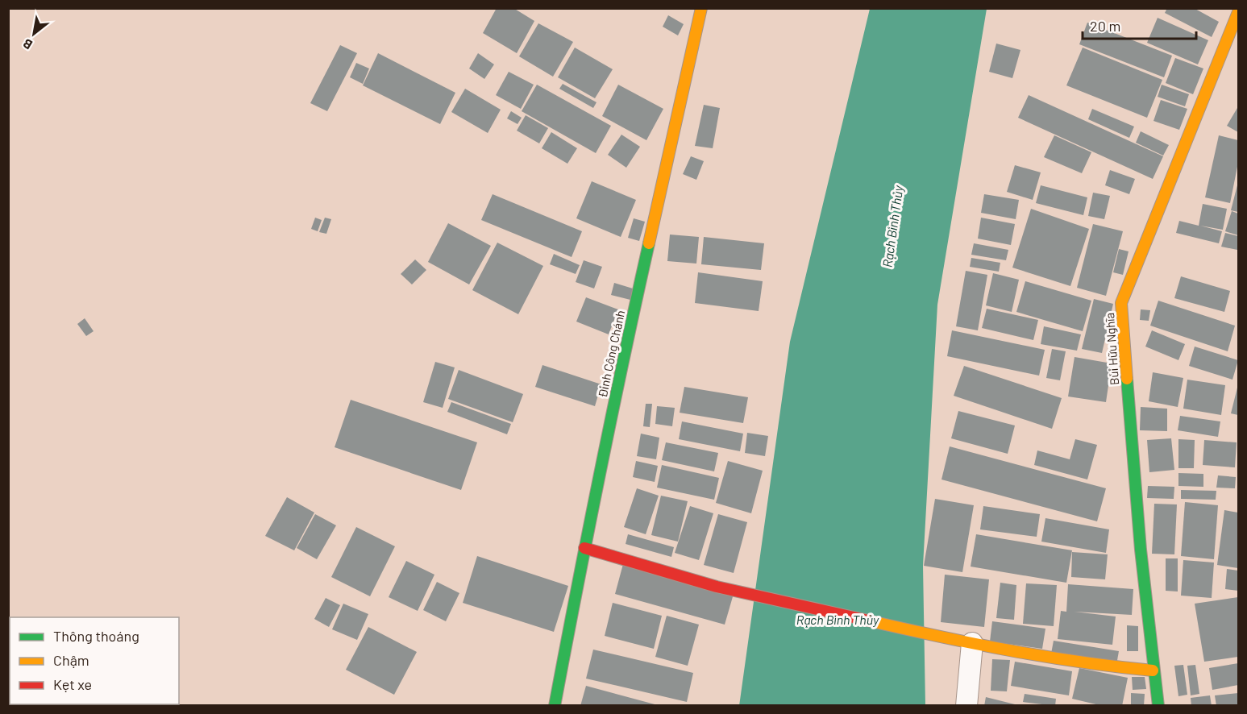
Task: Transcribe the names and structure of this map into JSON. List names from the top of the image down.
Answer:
{
  "streets": {
    "street": ["Bùi Hữu Nghĩa", "Đinh Công Chánh"]
  },
  "water": ["Rạch Bình Thủy"],
  "legend": ["Thông thoáng", "Chậm", "Kẹt xe"],
  "scale_bar": "20 m",
  "north": "bottom left"
}
